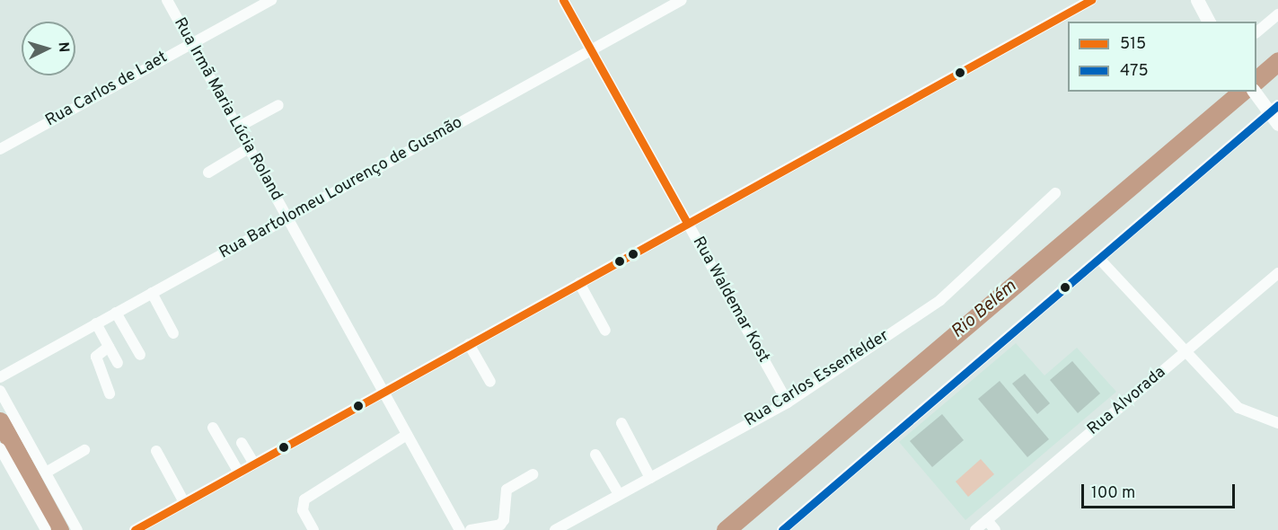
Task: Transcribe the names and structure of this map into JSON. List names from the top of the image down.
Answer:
{
  "streets": {
    "street": [
      "Rua Carlos de Laet",
      "Rua Irmã Maria Lúcia Roland",
      "Rua Bartolomeu Lourenço de Gusmão",
      "Rua Waldemar Kost",
      "Rua Carlos Essenfelder",
      "Rua Alvorada"
    ]
  },
  "crossings": [
    ["Rua Carlos de Laet", "Rua Irmã Maria Lúcia Roland"],
    ["Rua Irmã Maria Lúcia Roland", "Rua Bartolomeu Lourenço de Gusmão"],
    ["Rua Bartolomeu Lourenço de Gusmão", "Rua Waldemar Kost"],
    ["Rua Waldemar Kost", "Rua Carlos Essenfelder"]
  ],
  "water": ["Rio Belém"],
  "lines": ["transit line 515", "transit line 475"],
  "legend": ["515", "475"],
  "scale_bar": "100 m",
  "north": "right"
}
